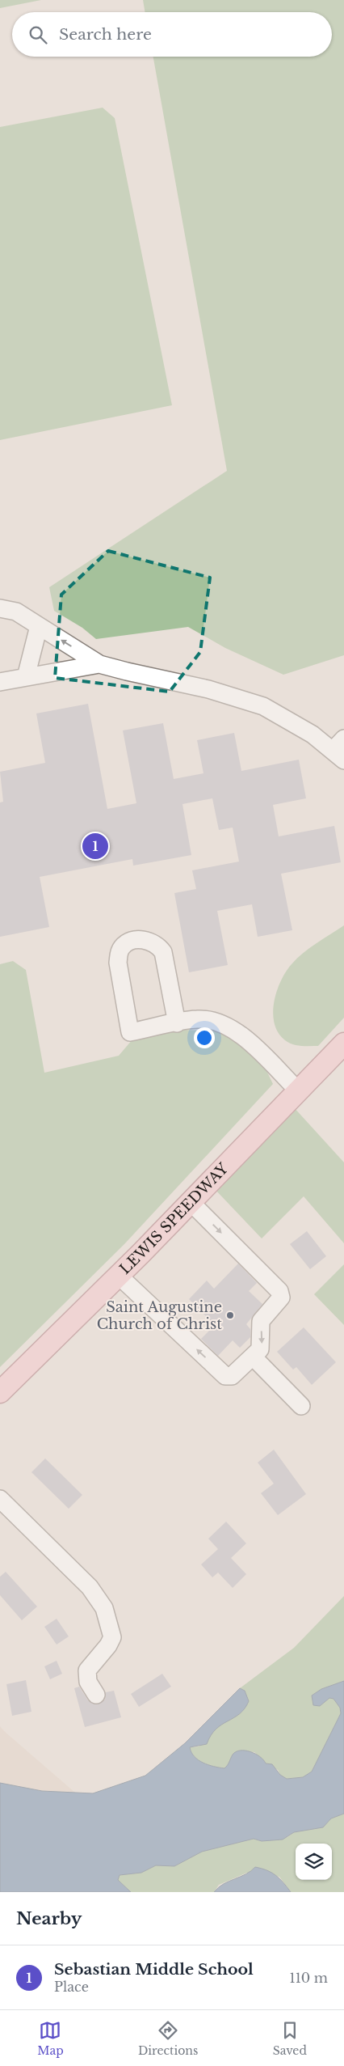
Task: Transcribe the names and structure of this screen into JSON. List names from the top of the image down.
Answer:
{
  "streets": {
    "main road": ["LEWIS SPEEDWAY"]
  },
  "places": ["Saint Augustine Church of Christ"],
  "page": {
    "search": "Search here",
    "pins": "1",
    "heading": "Nearby",
    "list": [
      {
        "mark": "1",
        "name": "Sebastian Middle School",
        "note": "Place",
        "value": "110 m"
      }
    ],
    "nav": ["Map", "Directions", "Saved"]
  }
}
